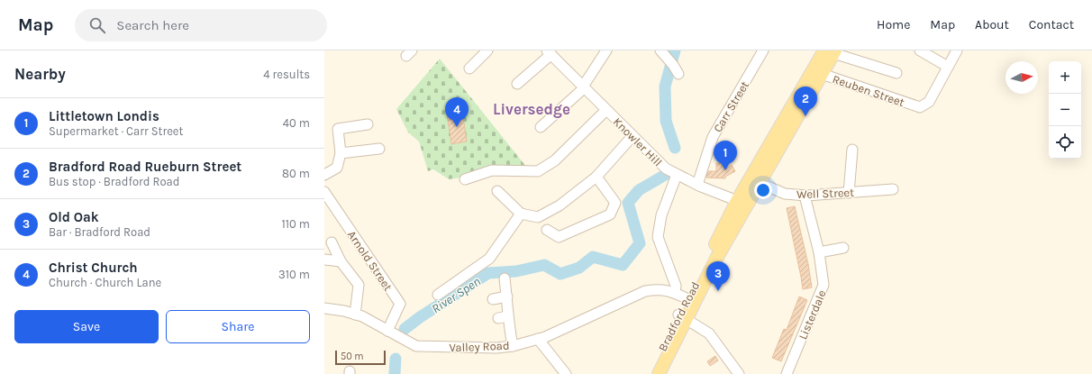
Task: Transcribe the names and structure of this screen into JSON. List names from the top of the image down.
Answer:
{
  "streets": {
    "main road": ["Bradford Road"],
    "street": [
      "Reuben Street",
      "Carr Street",
      "Knowler Hill",
      "Well Street",
      "Arnold Street",
      "Listerdale",
      "Valley Road"
    ]
  },
  "crossings": [
    ["Reuben Street", "Bradford Road"],
    ["Carr Street", "Knowler Hill"],
    ["Knowler Hill", "Bradford Road"],
    ["Well Street", "Listerdale"],
    ["Well Street", "Bradford Road"],
    ["Arnold Street", "Valley Road"],
    ["Bradford Road", "Valley Road"]
  ],
  "districts": ["Liversedge"],
  "water": ["River Spen"],
  "scale_bar": "50 m",
  "north": "right",
  "page": {
    "header": "Map",
    "search": "Search here",
    "nav": [
      "Home",
      "Map",
      "About",
      "Contact"
    ],
    "heading": ["Nearby", "4 results"],
    "map_buttons": ["+", "−"],
    "pins": [
      "2",
      "4",
      "1",
      "3"
    ],
    "list": [
      {
        "mark": "1",
        "name": "Littletown Londis",
        "note": "Supermarket · Carr Street",
        "value": "40 m"
      },
      {
        "mark": "2",
        "name": "Bradford Road Rueburn Street",
        "note": "Bus stop · Bradford Road",
        "value": "80 m"
      },
      {
        "mark": "3",
        "name": "Old Oak",
        "note": "Bar · Bradford Road",
        "value": "110 m"
      },
      {
        "mark": "4",
        "name": "Christ Church",
        "note": "Church · Church Lane",
        "value": "310 m"
      }
    ],
    "buttons": ["Save", "Share"],
    "scale": "50 m"
  }
}
